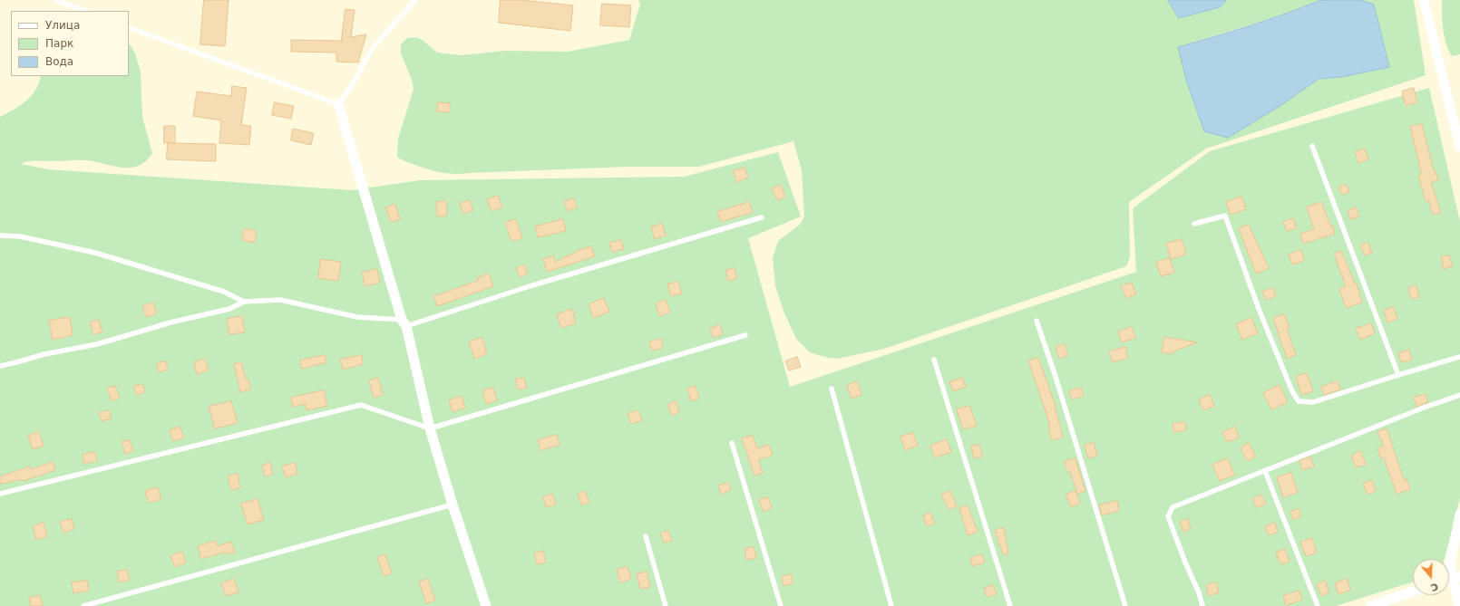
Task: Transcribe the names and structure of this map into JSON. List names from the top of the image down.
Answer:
{
  "legend": ["Улица", "Парк", "Вода"],
  "north": "bottom"
}
